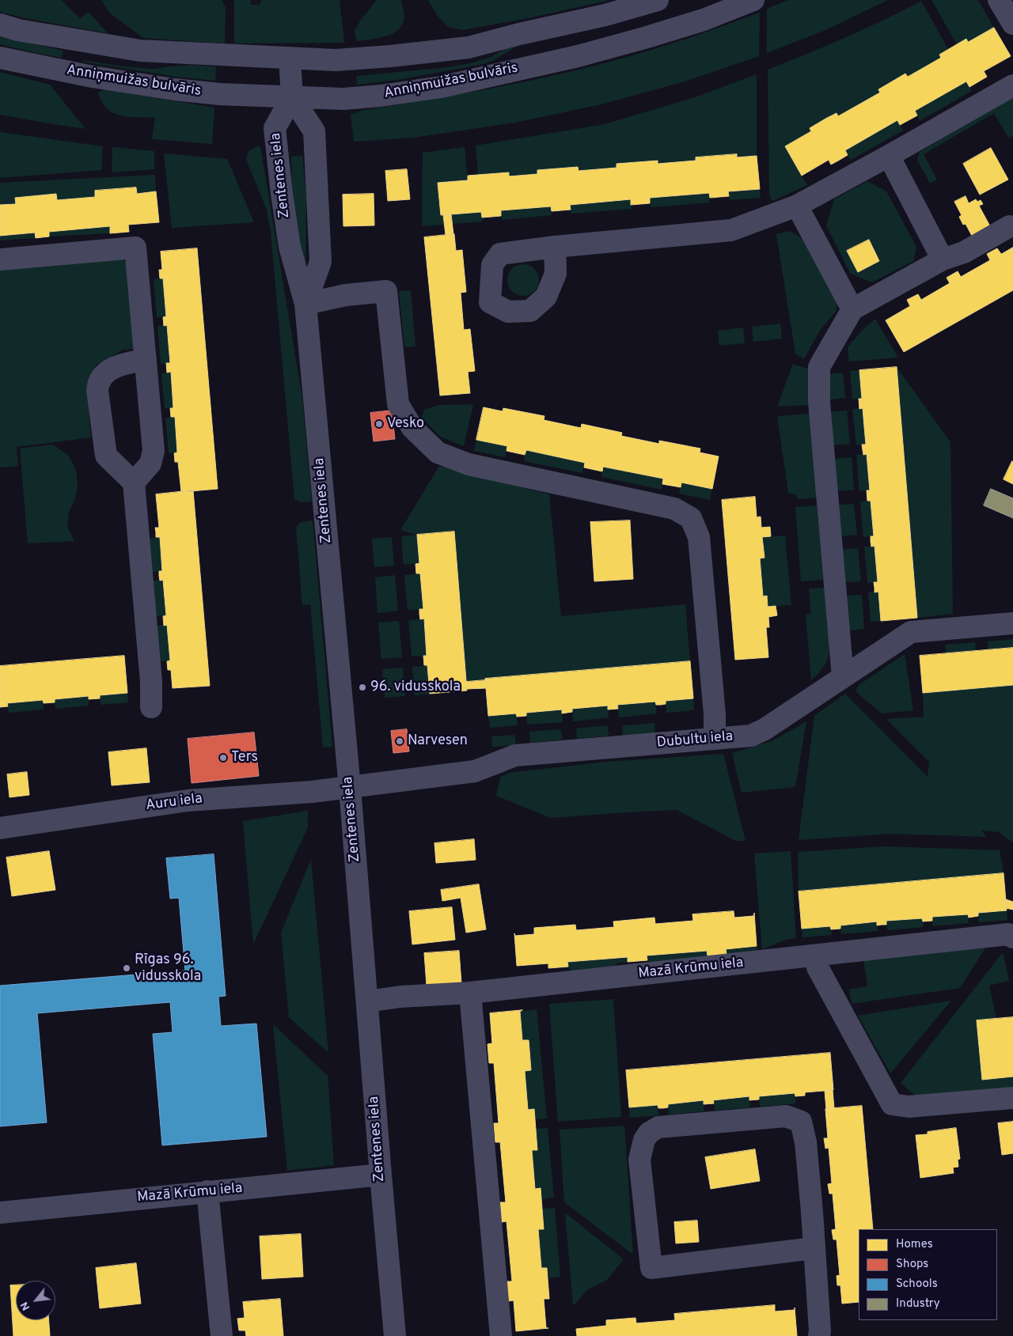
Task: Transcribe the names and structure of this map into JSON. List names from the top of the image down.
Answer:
{
  "streets": {
    "street": [
      "Anniņmuižas bulvāris",
      "Zentenes iela",
      "Dubultu iela",
      "Auru iela",
      "Mazā Krūmu iela"
    ]
  },
  "crossings": [
    ["Anniņmuižas bulvāris", "Zentenes iela"],
    ["Zentenes iela", "Dubultu iela"],
    ["Zentenes iela", "Auru iela"],
    ["Zentenes iela", "Mazā Krūmu iela"],
    ["Dubultu iela", "Auru iela"]
  ],
  "places": [
    "Vesko",
    "96. vidusskola",
    "Narvesen",
    "Ters",
    "Rīgas 96. vidusskola"
  ],
  "legend": [
    "Homes",
    "Shops",
    "Schools",
    "Industry"
  ],
  "north": "bottom left"
}
